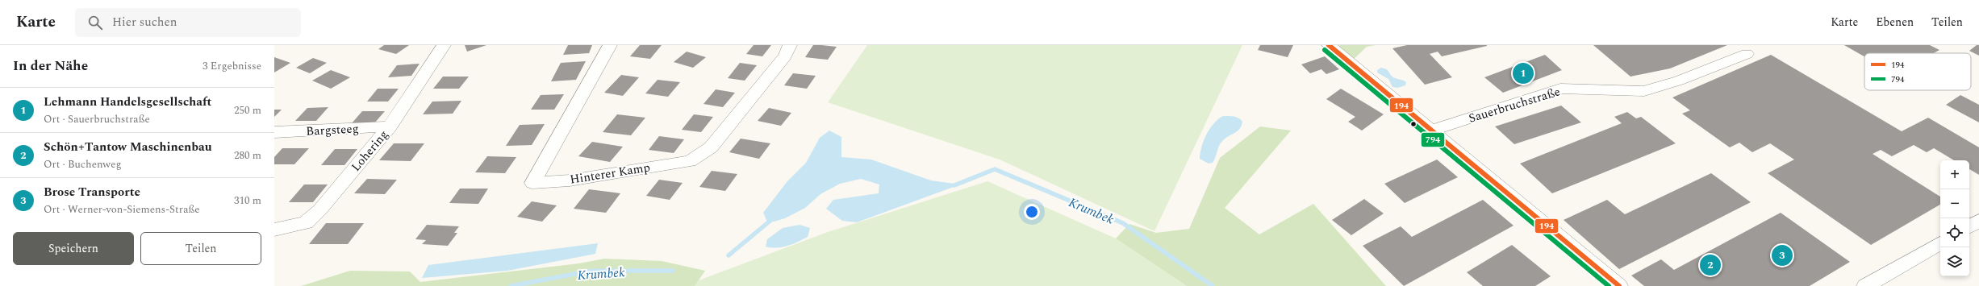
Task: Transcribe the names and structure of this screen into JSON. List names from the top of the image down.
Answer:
{
  "streets": {
    "street": [
      "Sauerbruchstraße",
      "Bargsteeg",
      "Lohering",
      "Hinterer Kamp"
    ]
  },
  "crossings": [
    ["Bargsteeg", "Lohering"]
  ],
  "water": ["Krumbek"],
  "lines": ["transit line 194", "transit line 794"],
  "legend": ["194", "794"],
  "page": {
    "header": "Karte",
    "search": "Hier suchen",
    "nav": ["Karte", "Ebenen", "Teilen"],
    "heading": ["In der Nähe", "3 Ergebnisse"],
    "pins": ["1", "3", "2"],
    "list": [
      {
        "mark": "1",
        "name": "Lehmann Handelsgesellschaft",
        "note": "Ort · Sauerbruchstraße",
        "value": "250 m"
      },
      {
        "mark": "2",
        "name": "Schön+Tantow Maschinenbau",
        "note": "Ort · Buchenweg",
        "value": "280 m"
      },
      {
        "mark": "3",
        "name": "Brose Transporte",
        "note": "Ort · Werner-von-Siemens-Straße",
        "value": "310 m"
      }
    ],
    "map_buttons": ["+", "−"],
    "buttons": ["Speichern", "Teilen"]
  }
}
